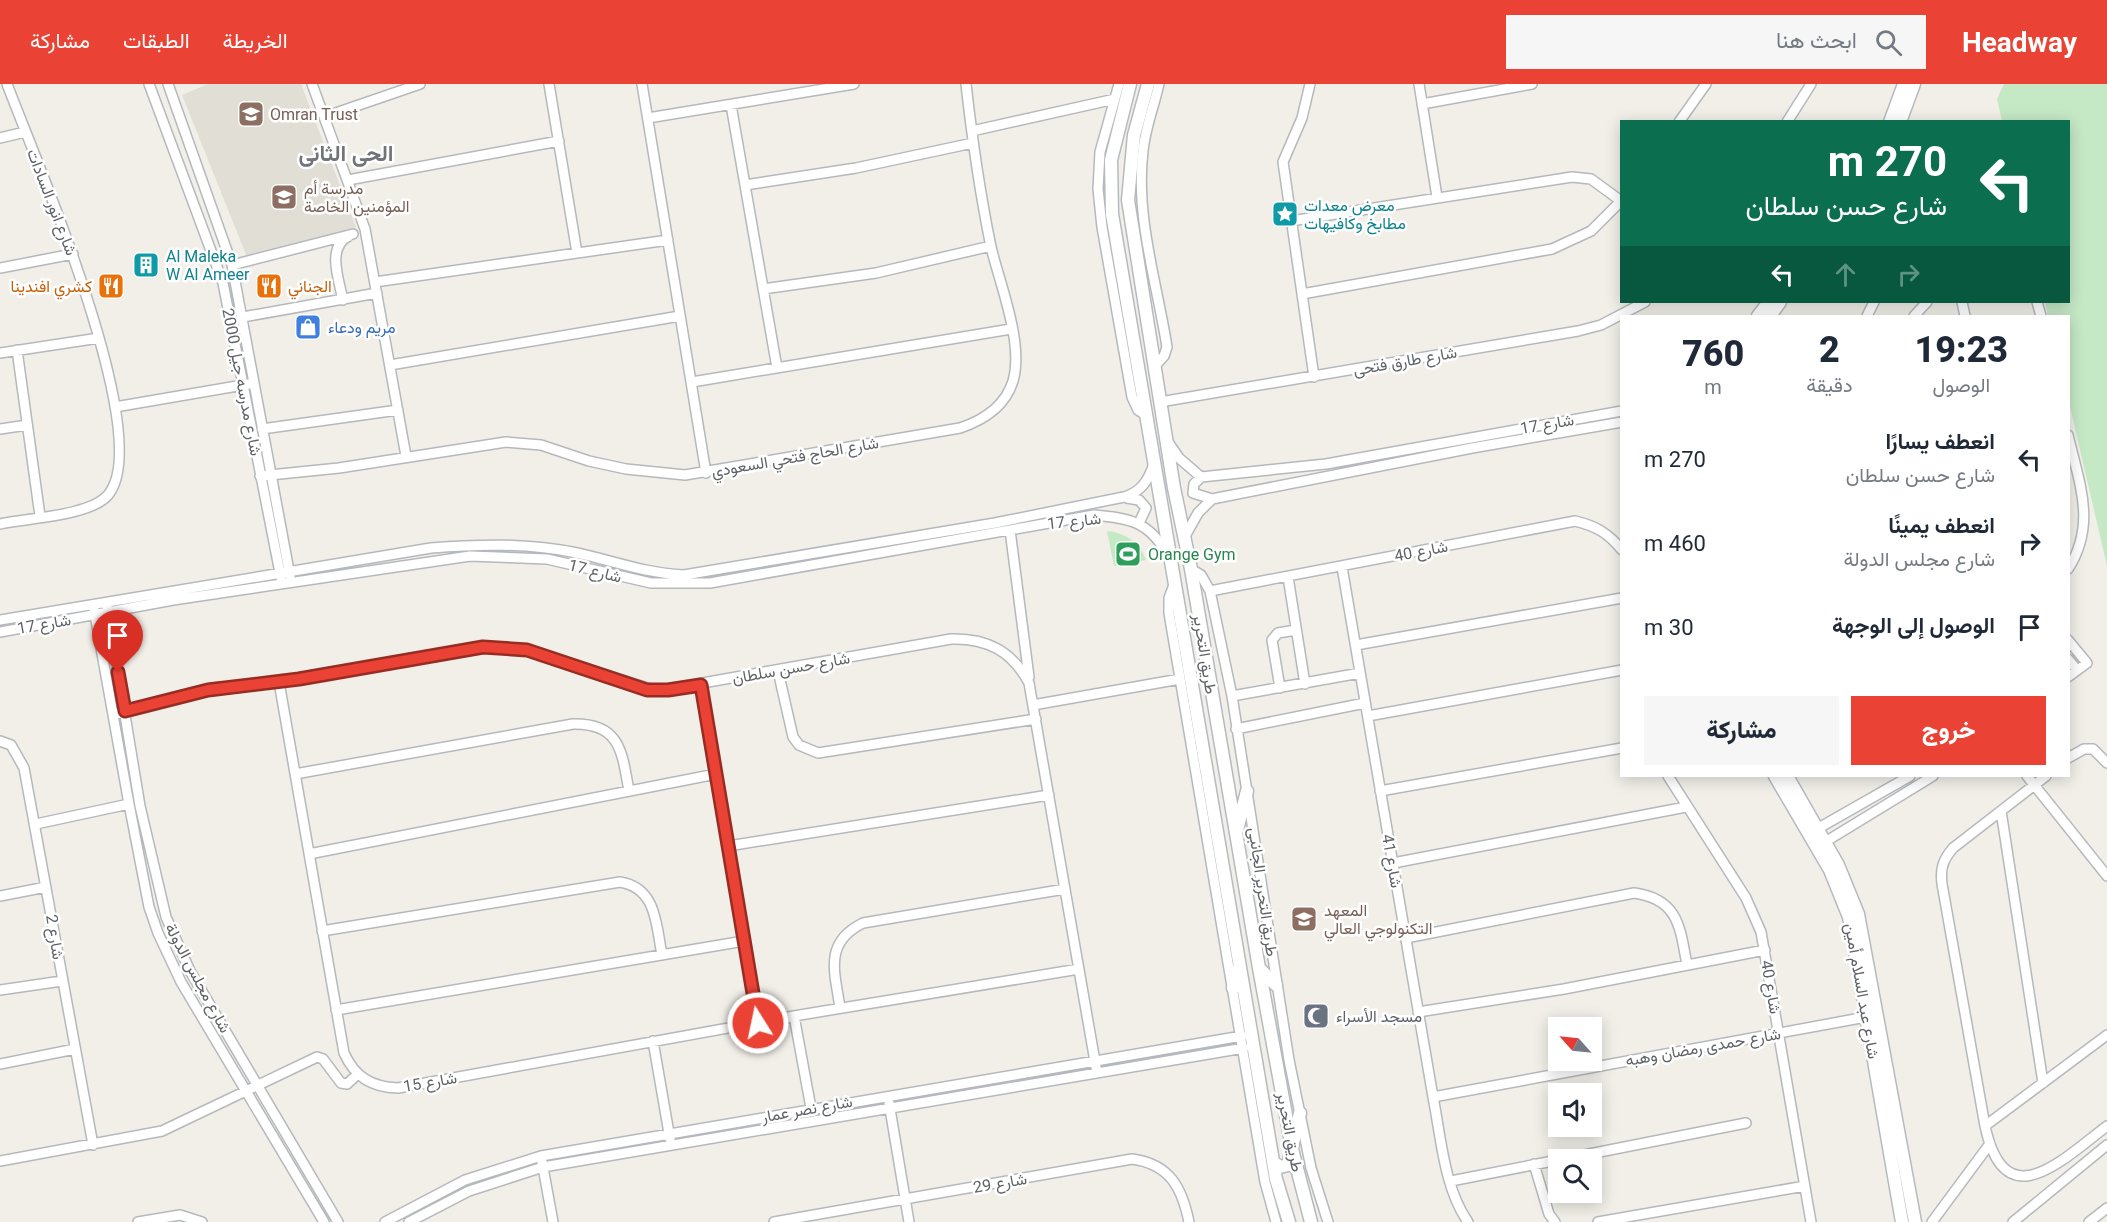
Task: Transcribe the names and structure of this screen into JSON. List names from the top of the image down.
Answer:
{
  "streets": {
    "street": [
      "شارع انور السادات",
      "شارع طارق فتحى",
      "شارع مدرسه جيل 2000",
      "شارع 17",
      "شارع الحاج فتحي السعودي",
      "شارع 40",
      "طريق التحرير",
      "شارع حسن سلطان",
      "شارع 41",
      "طريق التحرير الجانبى",
      "شارع 2",
      "شارع مجلس الدولة",
      "شارع عبد السلام أمين",
      "شارع حمدى رمضان وهبه",
      "شارع 15",
      "شارع نصر عمار",
      "شارع 29"
    ]
  },
  "crossings": [
    ["شارع طارق فتحى", "طريق التحرير"],
    ["شارع مدرسه جيل 2000", "شارع 17"],
    ["شارع مدرسه جيل 2000", "شارع الحاج فتحي السعودي"],
    ["شارع 17", "طريق التحرير"],
    ["شارع 17", "شارع مجلس الدولة"],
    ["شارع 40", "شارع 41"],
    ["شارع 40", "طريق التحرير الجانبى"],
    ["شارع 40", "شارع حمدى رمضان وهبه"],
    ["طريق التحرير", "طريق التحرير الجانبى"],
    ["شارع حسن سلطان", "شارع مجلس الدولة"],
    ["شارع حسن سلطان", "شارع 15"],
    ["شارع حسن سلطان", "شارع نصر عمار"],
    ["شارع 41", "شارع حمدى رمضان وهبه"],
    ["شارع عبد السلام أمين", "شارع حمدى رمضان وهبه"]
  ],
  "districts": ["الحى الثانى"],
  "places": {
    "school or university": ["Omran Trust", "مدرسة أم المؤمنين الخاصة", "المعهد التكنولوجي العالي"],
    "place": ["معرض معدات مطابخ وكافيهات"],
    "building": ["Al Maleka W Al Ameer"],
    "restaurant": ["كشري افندينا", "الجناني"],
    "shop": ["مريم ودعاء"],
    "sports": ["Orange Gym"],
    "mosque": ["مسجد الأسراء"]
  },
  "north": "top left",
  "page": {
    "header": "Headway",
    "search": "ابحث هنا",
    "nav": ["الخريطة", "الطبقات", "مشاركة"],
    "turn": ["270 m", "شارع حسن سلطان"],
    "eta": [
      "19:23",
      "الوصول",
      "2",
      "دقيقة",
      "760",
      "m"
    ],
    "list": [
      {
        "name": "انعطف يسارًا",
        "note": "شارع حسن سلطان",
        "value": "270 m"
      },
      {
        "name": "انعطف يمينًا",
        "note": "شارع مجلس الدولة",
        "value": "460 m"
      },
      {
        "name": "الوصول إلى الوجهة",
        "value": "30 m"
      }
    ],
    "buttons": ["خروج", "مشاركة"]
  }
}
